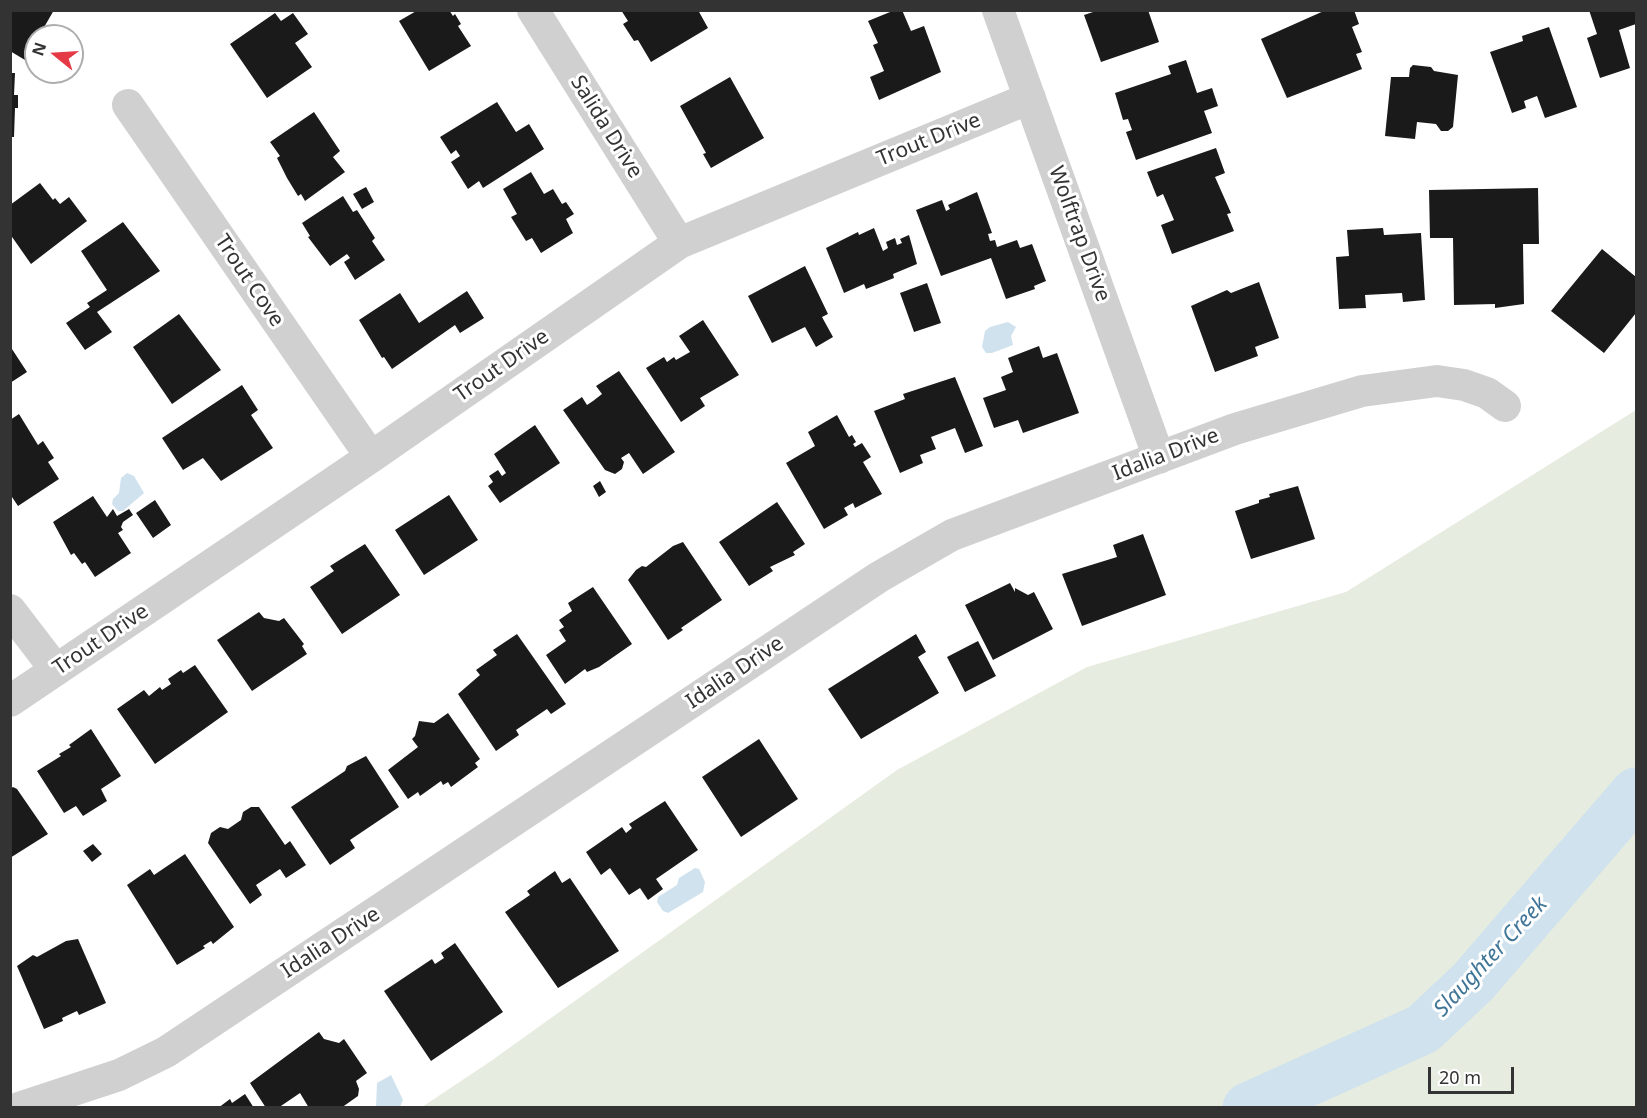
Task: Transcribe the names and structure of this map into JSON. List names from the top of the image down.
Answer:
{
  "streets": {
    "street": [
      "Salida Drive",
      "Trout Drive",
      "Wolftrap Drive",
      "Trout Cove",
      "Idalia Drive"
    ]
  },
  "crossings": [
    ["Salida Drive", "Trout Drive"],
    ["Trout Drive", "Wolftrap Drive"],
    ["Trout Drive", "Trout Cove"],
    ["Wolftrap Drive", "Idalia Drive"]
  ],
  "water": ["Slaughter Creek"],
  "scale_bar": "20 m",
  "north": "left"
}
